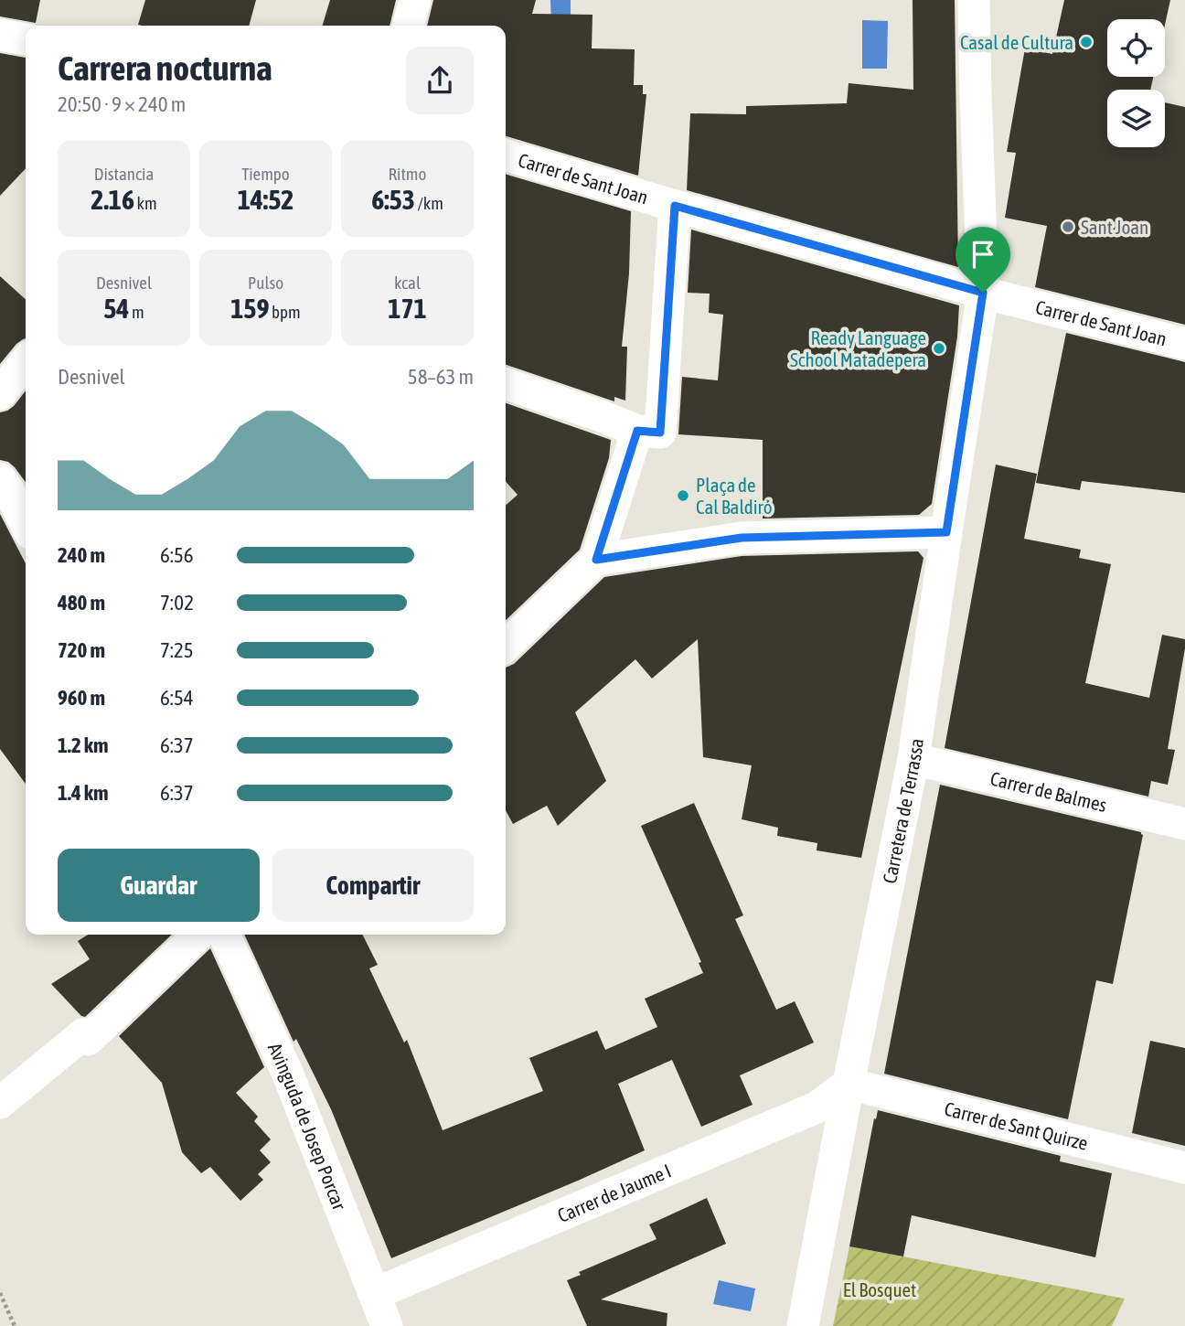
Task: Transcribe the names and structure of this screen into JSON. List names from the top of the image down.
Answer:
{
  "streets": {
    "street": [
      "Carrer de Sant Joan",
      "Carrer de Balmes",
      "Carretera de Terrassa",
      "Carrer de Sant Quirze",
      "Avinguda de Josep Porcar",
      "Carrer de Jaume I"
    ]
  },
  "crossings": [
    ["Carrer de Sant Joan", "Carretera de Terrassa"],
    ["Carrer de Balmes", "Carretera de Terrassa"],
    ["Carretera de Terrassa", "Carrer de Sant Quirze"],
    ["Carretera de Terrassa", "Carrer de Jaume I"],
    ["Carrer de Sant Quirze", "Carrer de Jaume I"],
    ["Avinguda de Josep Porcar", "Carrer de Jaume I"]
  ],
  "parks": ["El Bosquet"],
  "places": [
    "Casal de Cultura",
    "Sant Joan",
    "Ready Language School Matadepera",
    "Plaça de Cal Baldiró"
  ],
  "page": {
    "heading": ["Carrera nocturna", "20:50 · 9 × 240 m"],
    "stats": [
      ["Distancia", "2.16 km"],
      ["Tiempo", "14:52"],
      ["Ritmo", "6:53 /km"],
      ["Desnivel", "54 m"],
      ["Pulso", "159 bpm"],
      ["kcal", "171"]
    ],
    "chart": ["Desnivel", "58–63 m"],
    "list": [
      {
        "name": "240 m",
        "note": "6:56"
      },
      {
        "name": "480 m",
        "note": "7:02"
      },
      {
        "name": "720 m",
        "note": "7:25"
      },
      {
        "name": "960 m",
        "note": "6:54"
      },
      {
        "name": "1.2 km",
        "note": "6:37"
      },
      {
        "name": "1.4 km",
        "note": "6:37"
      }
    ],
    "buttons": ["Guardar", "Compartir"]
  }
}
